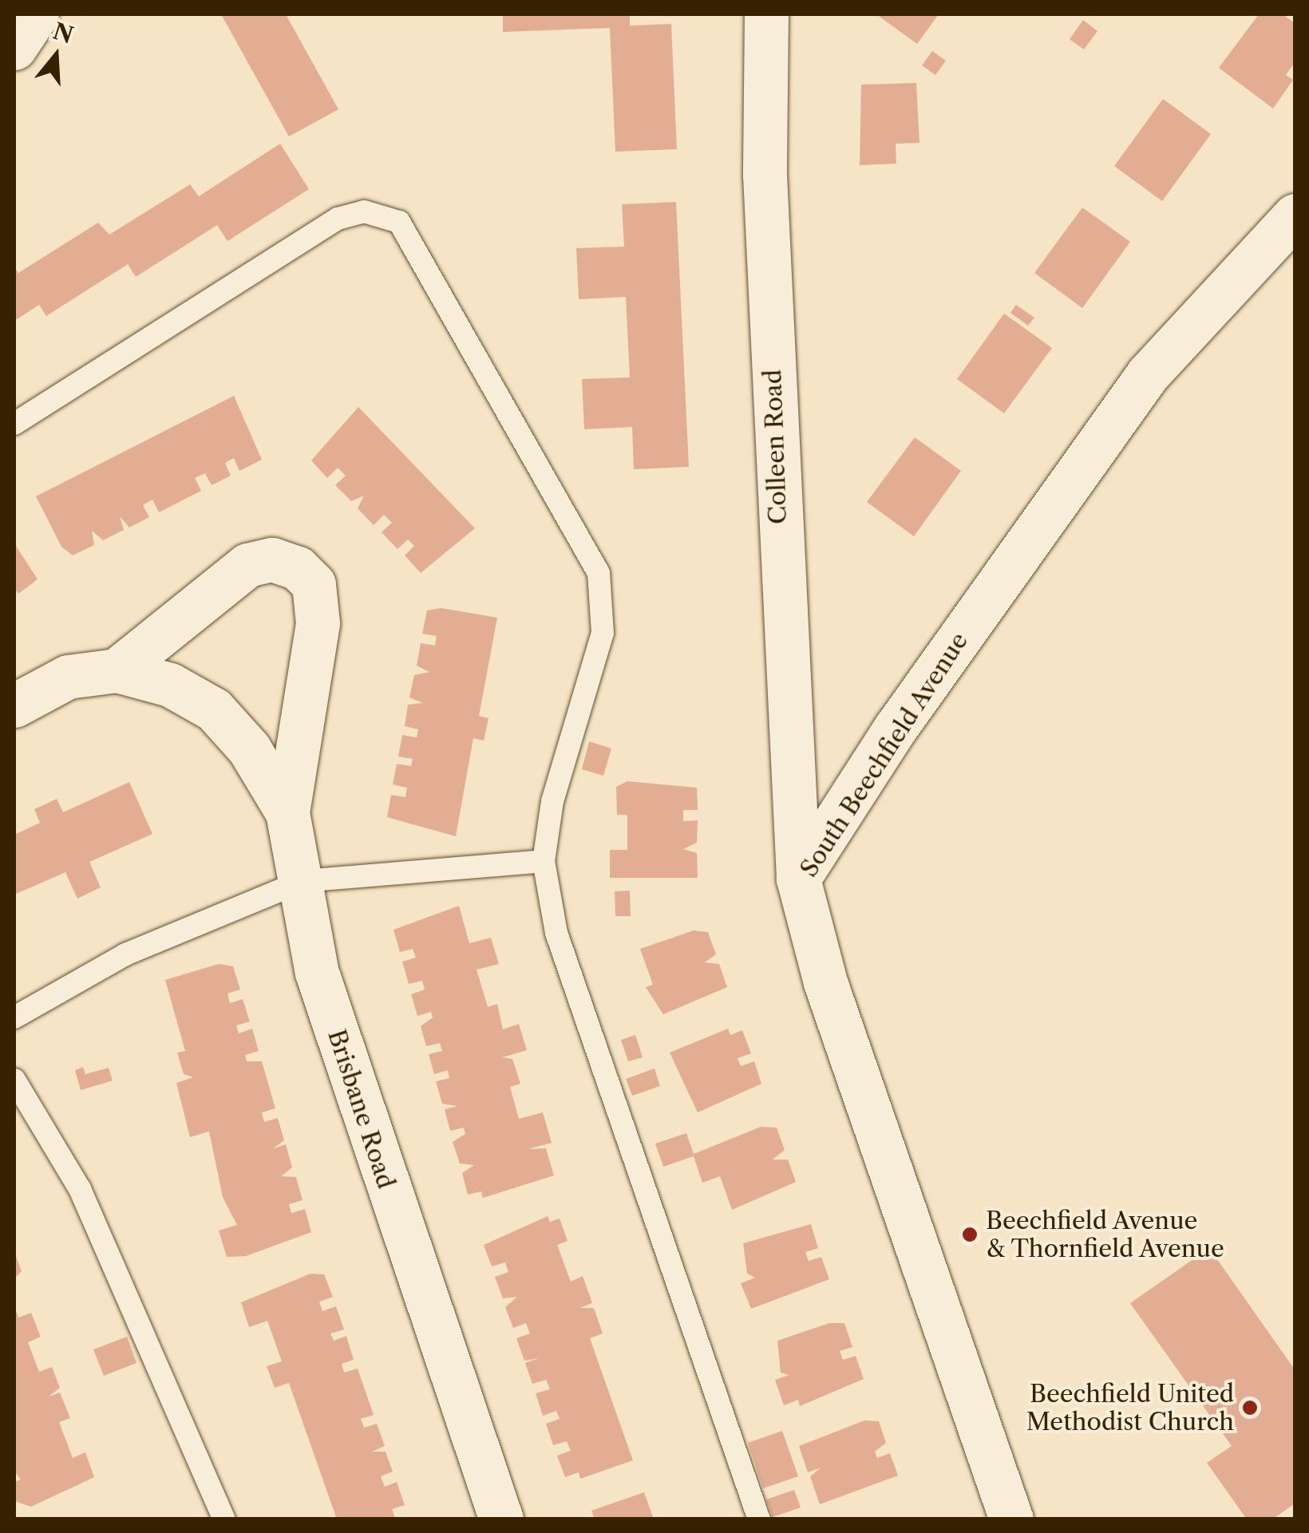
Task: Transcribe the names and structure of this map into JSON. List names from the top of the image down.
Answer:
{
  "streets": {
    "street": ["Colleen Road", "South Beechfield Avenue", "Brisbane Road"]
  },
  "crossings": [
    ["Colleen Road", "South Beechfield Avenue"]
  ],
  "places": ["Beechfield Avenue & Thornfield Avenue", "Beechfield United Methodist Church"],
  "north": "top"
}
